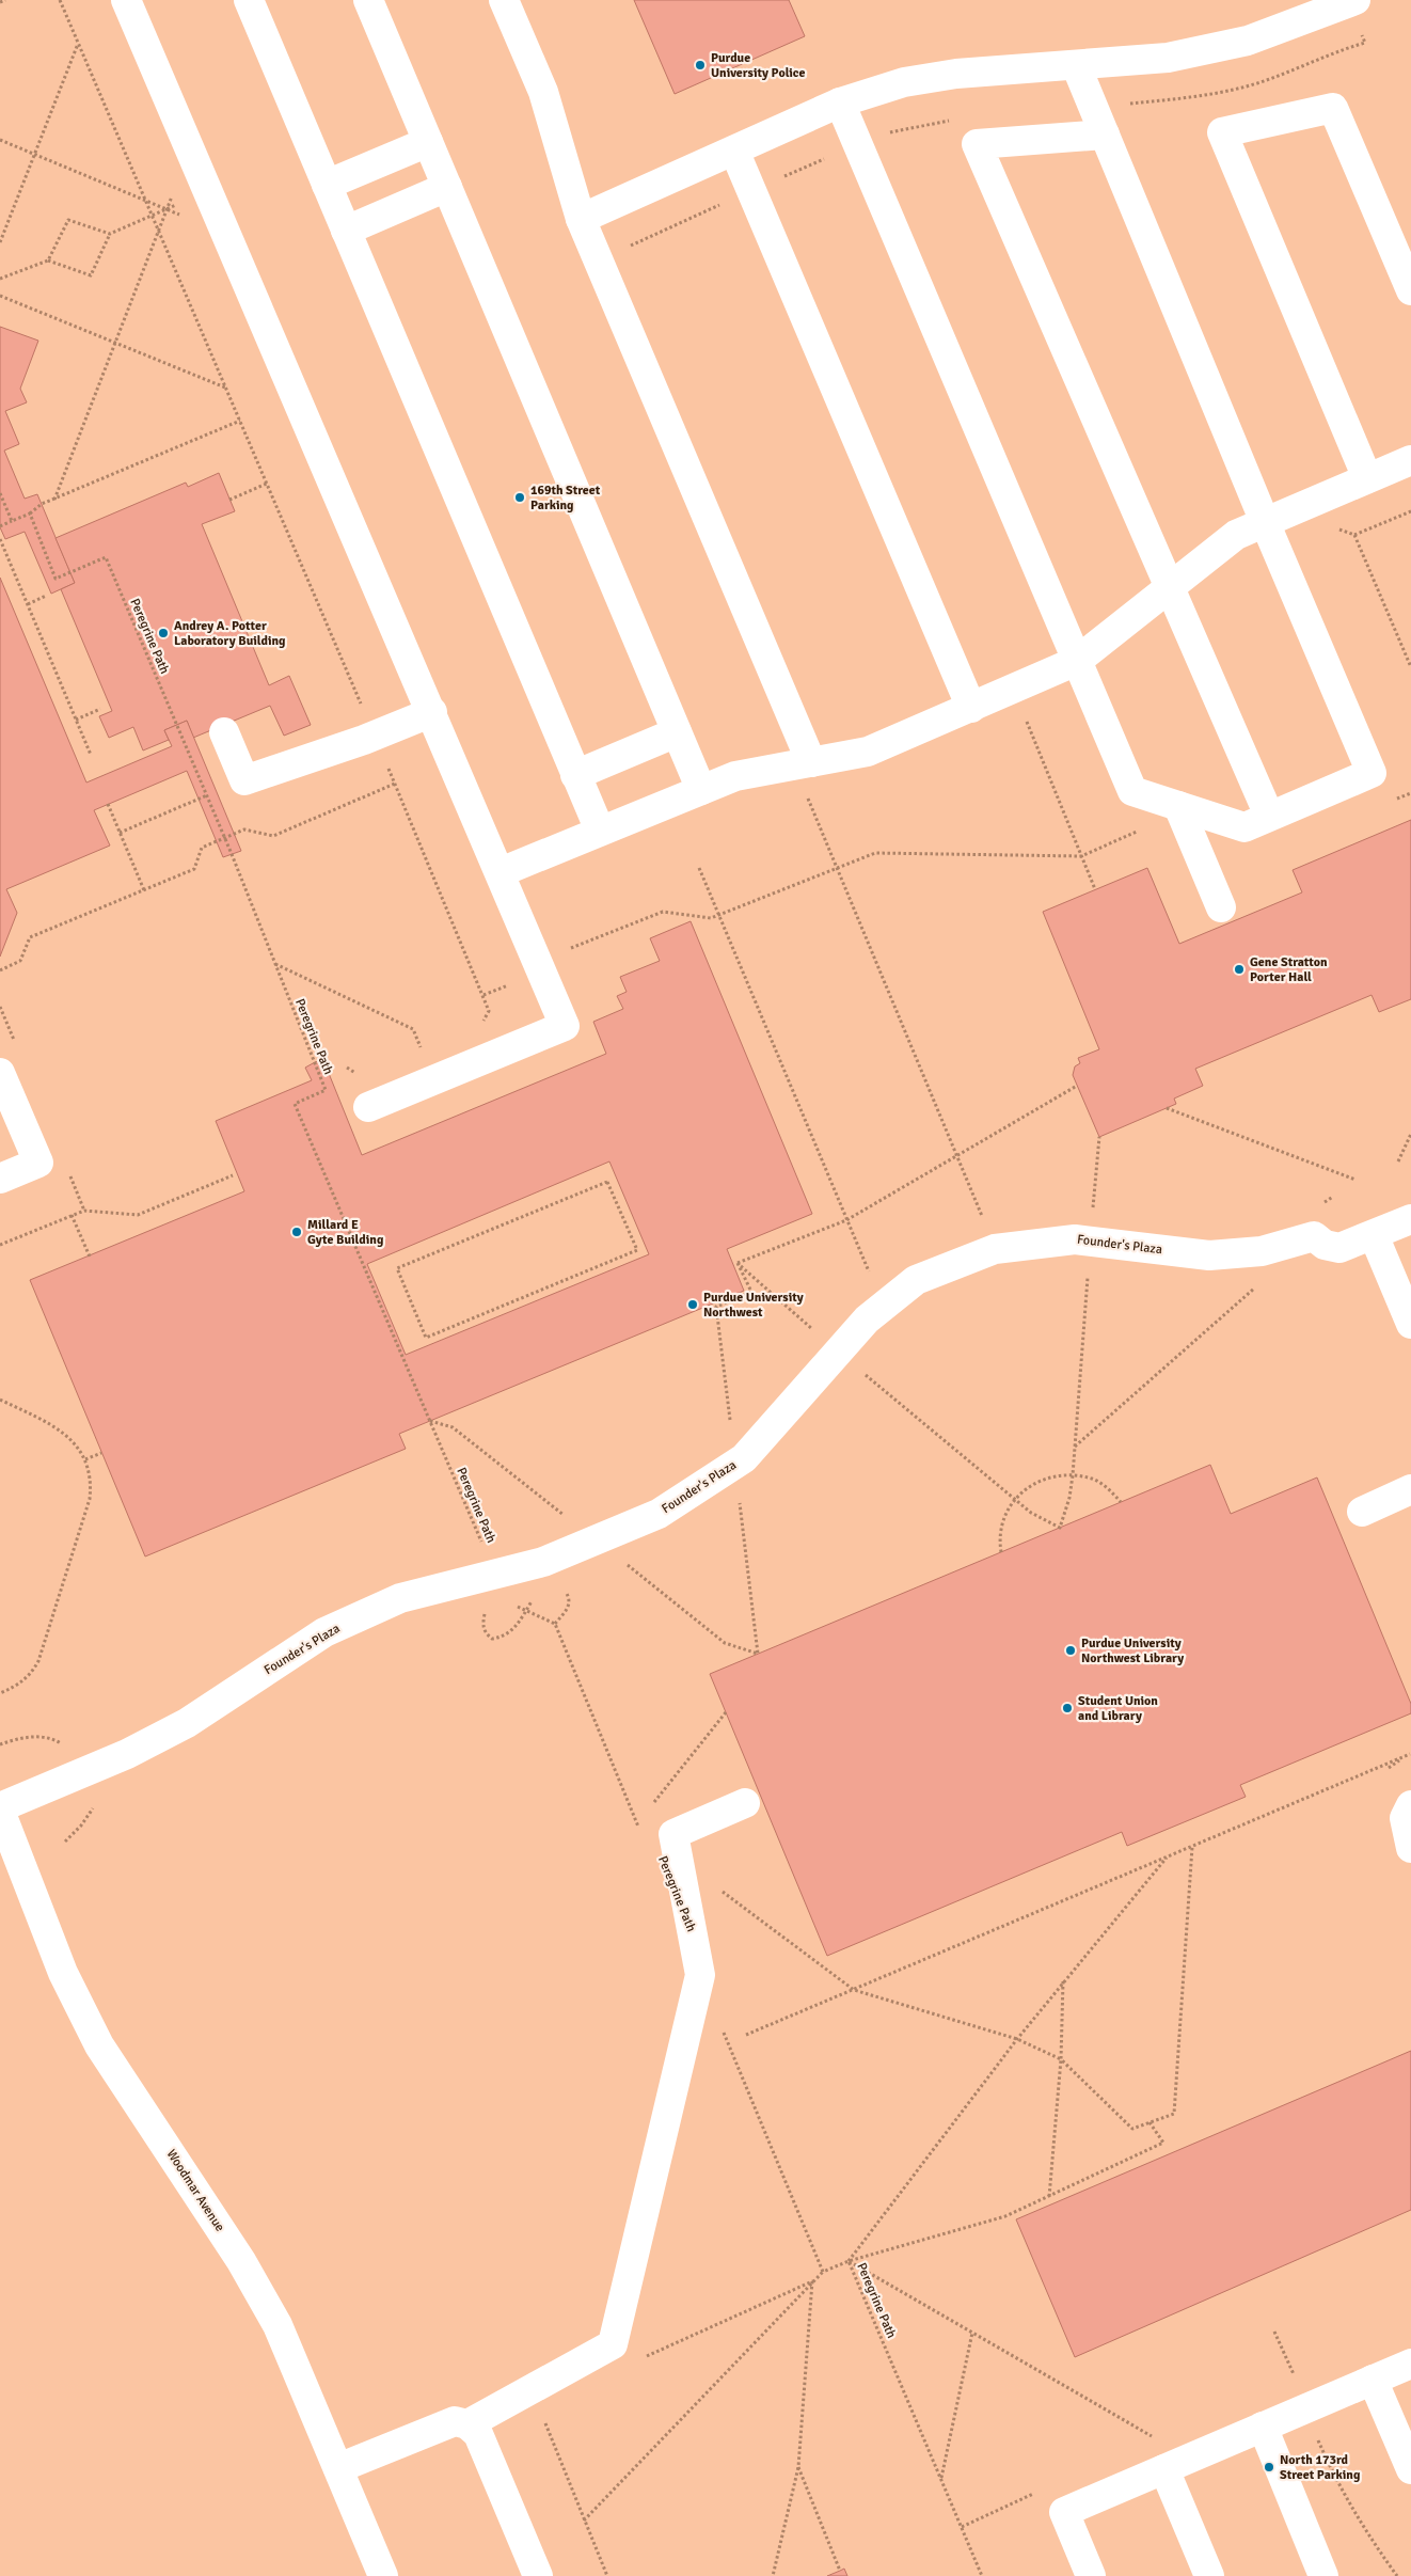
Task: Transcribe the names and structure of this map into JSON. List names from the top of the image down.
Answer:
{
  "streets": {
    "street": ["Founder's Plaza", "Woodmar Avenue"],
    "path": ["Peregrine Path"]
  },
  "crossings": [
    ["Peregrine Path", "Founder's Plaza"],
    ["Founder's Plaza", "Woodmar Avenue"]
  ],
  "places": [
    "Purdue University Police",
    "169th Street Parking",
    "Andrey A. Potter Laboratory Building",
    "Gene Stratton Porter Hall",
    "Millard E Gyte Building",
    "Purdue University Northwest",
    "Purdue University Northwest Library",
    "Student Union and Library",
    "North 173rd Street Parking"
  ]
}
